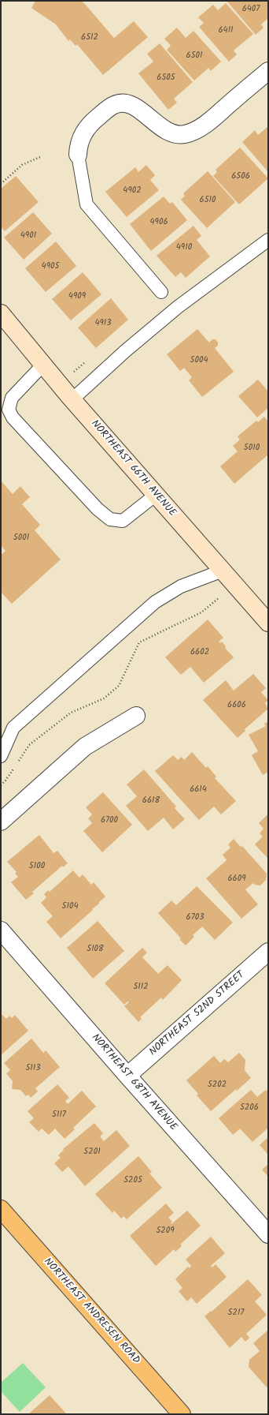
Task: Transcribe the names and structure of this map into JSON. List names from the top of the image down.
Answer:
{
  "streets": {
    "main road": ["NORTHEAST ANDRESEN ROAD"],
    "street": ["NORTHEAST 66TH AVENUE", "NORTHEAST 52ND STREET", "NORTHEAST 68TH AVENUE"]
  },
  "crossings": [
    ["NORTHEAST 52ND STREET", "NORTHEAST 68TH AVENUE"]
  ],
  "house_numbers": [
    "6407",
    "6411",
    "6512",
    "6501",
    "6505",
    "6506",
    "4902",
    "6510",
    "4906",
    "4901",
    "4910",
    "4905",
    "4909",
    "4913",
    "5004",
    "5010",
    "5001",
    "6602",
    "6606",
    "6614",
    "6618",
    "6700",
    "5100",
    "6609",
    "5104",
    "6703",
    "5108",
    "5112",
    "5113",
    "5202",
    "5206",
    "5117",
    "5201",
    "5205",
    "5209",
    "5217"
  ]
}
